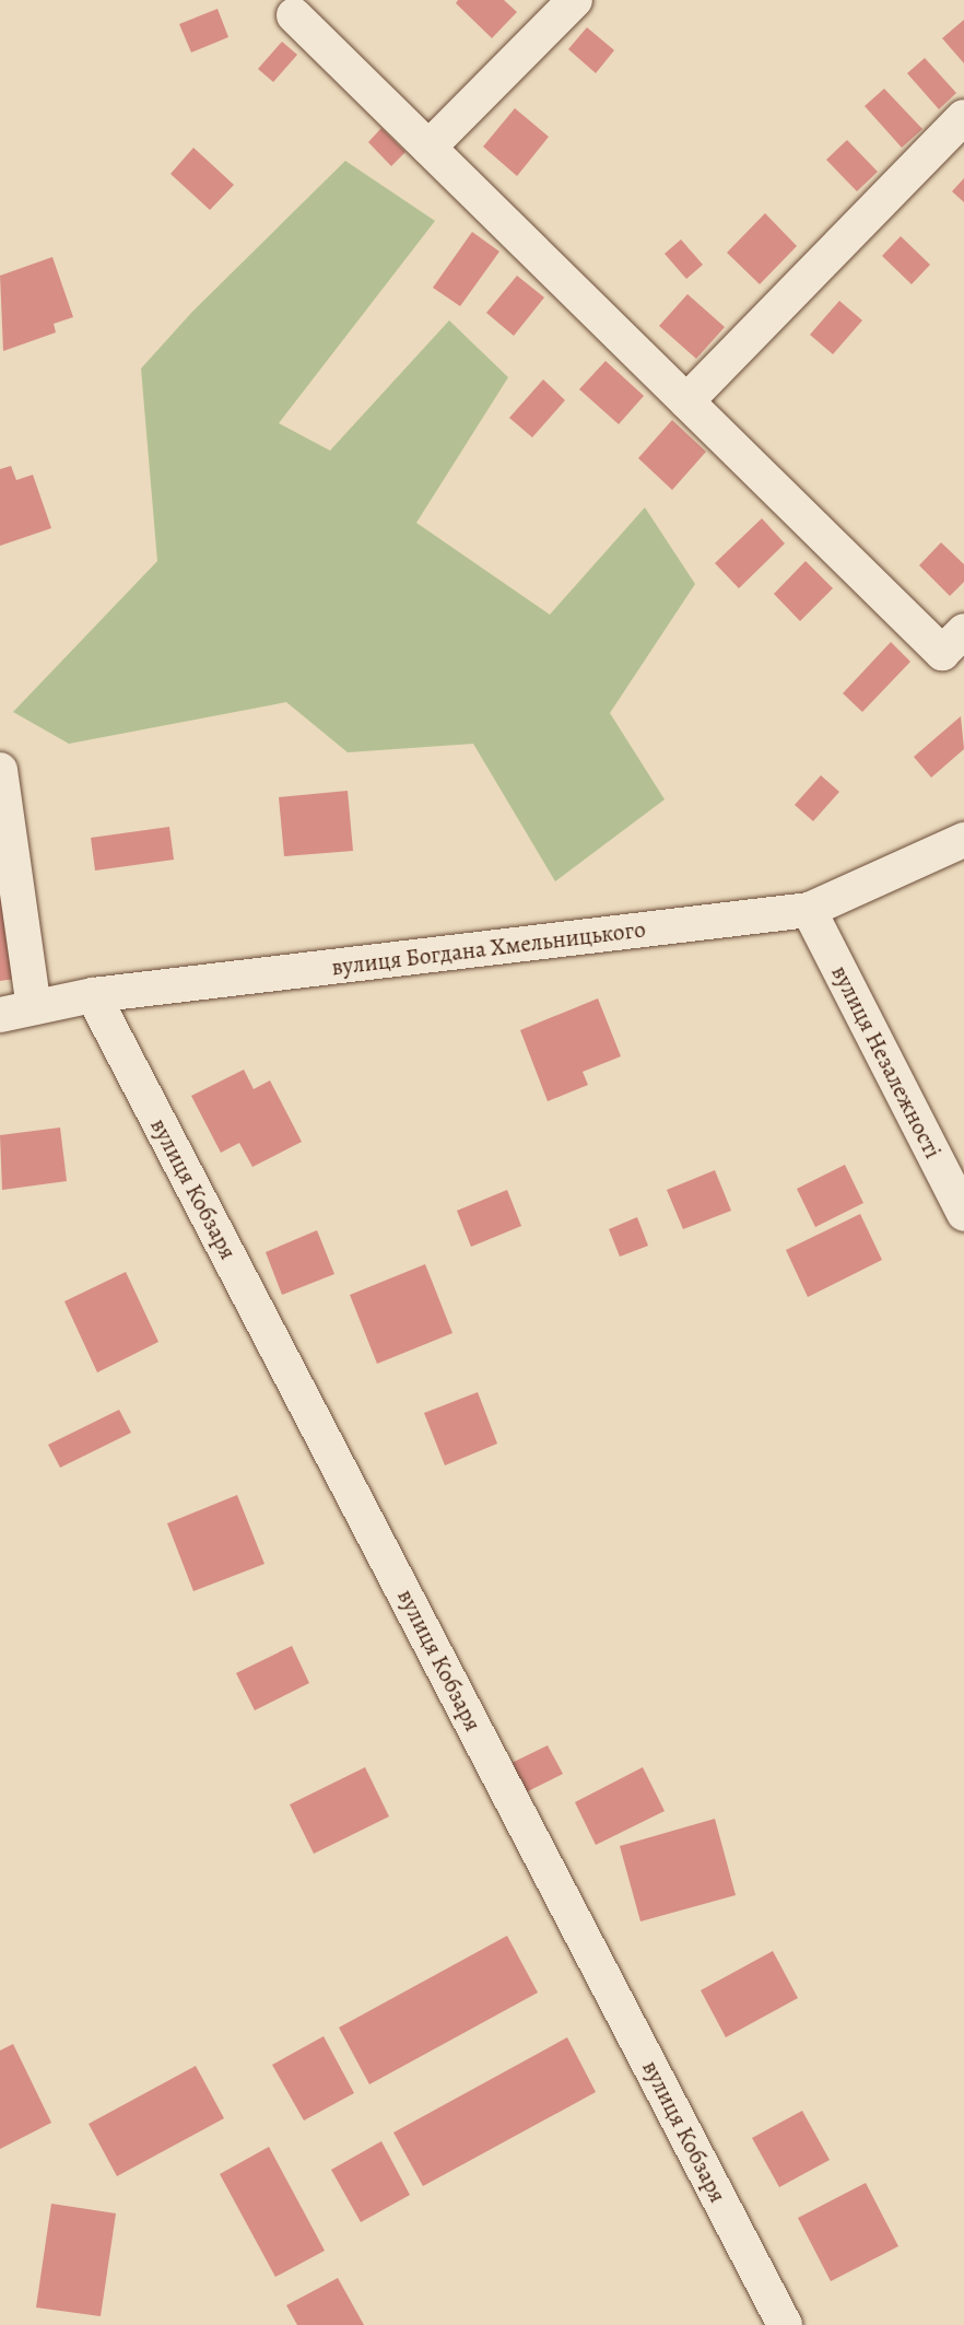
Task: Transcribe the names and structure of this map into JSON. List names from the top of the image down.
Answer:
{
  "streets": {
    "street": ["вулиця Богдана Хмельницького", "вулиця Незалежності", "вулиця Кобзаря"]
  },
  "crossings": [
    ["вулиця Богдана Хмельницького", "вулиця Незалежності"],
    ["вулиця Богдана Хмельницького", "вулиця Кобзаря"]
  ]
}
